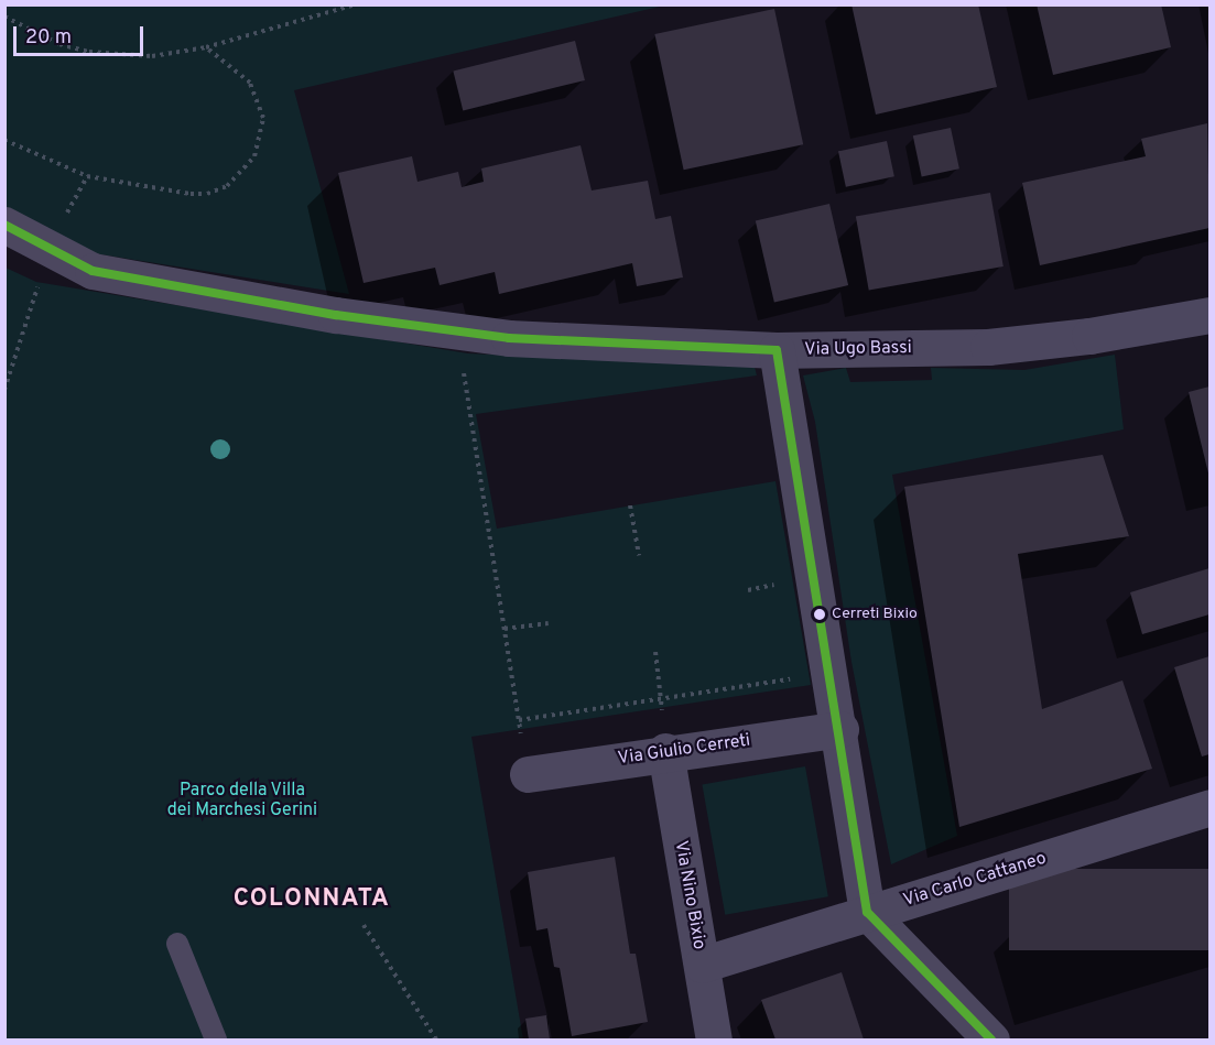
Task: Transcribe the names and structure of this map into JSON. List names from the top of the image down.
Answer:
{
  "streets": {
    "street": [
      "Via Ugo Bassi",
      "Via Giulio Cerreti",
      "Via Carlo Cattaneo",
      "Via Nino Bixio"
    ]
  },
  "crossings": [
    ["Via Giulio Cerreti", "Via Nino Bixio"],
    ["Via Carlo Cattaneo", "Via Nino Bixio"]
  ],
  "districts": ["COLONNATA"],
  "parks": ["Parco della Villa dei Marchesi Gerini"],
  "places": ["Cerreti Bixio"],
  "scale_bar": "20 m"
}
